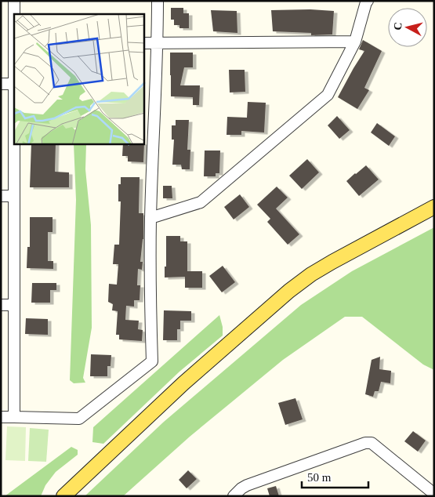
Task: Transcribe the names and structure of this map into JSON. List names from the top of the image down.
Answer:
{
  "scale_bar": "50 m",
  "north": "left"
}
